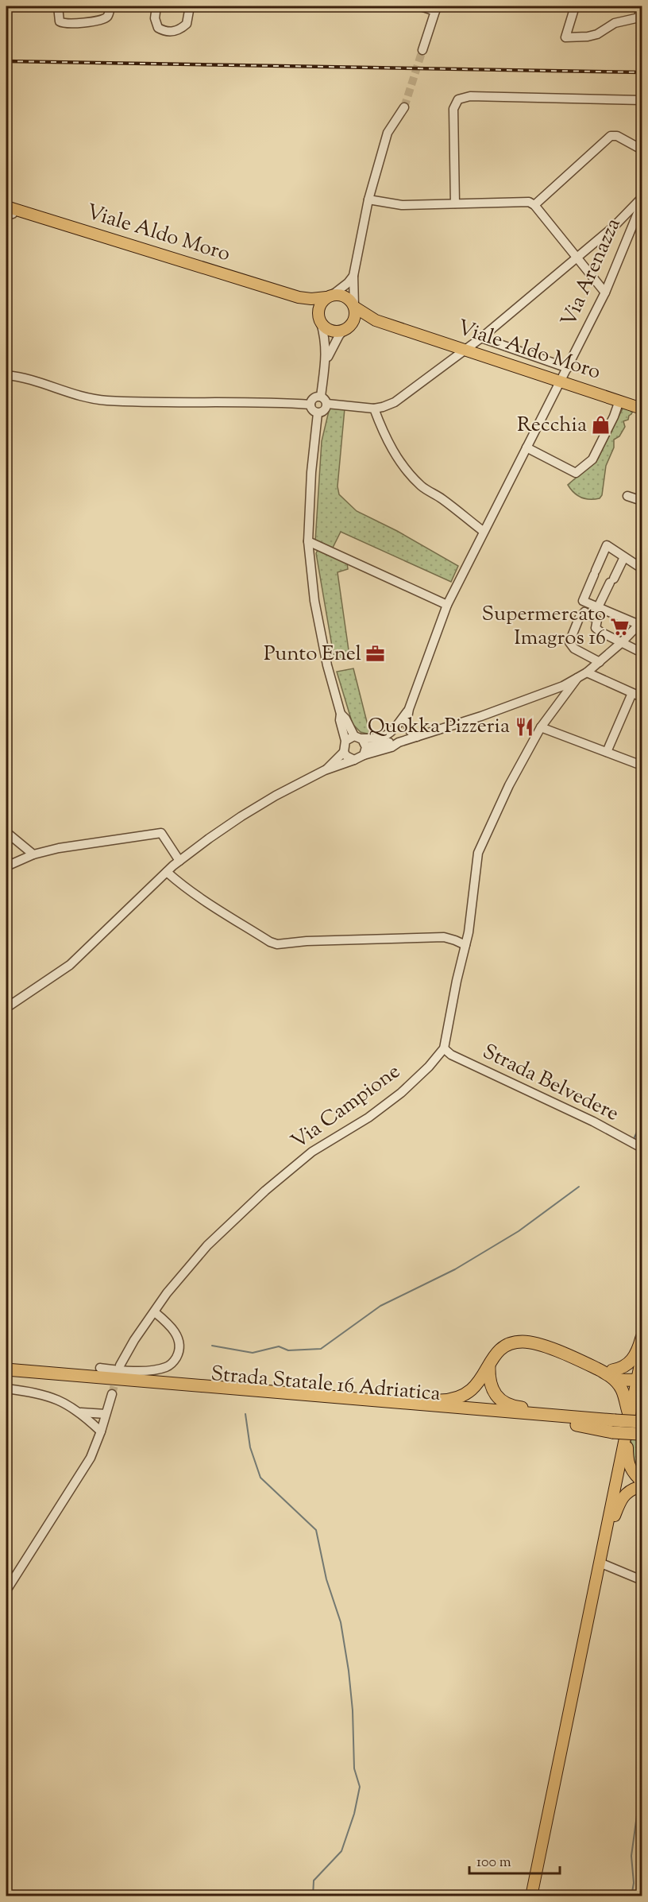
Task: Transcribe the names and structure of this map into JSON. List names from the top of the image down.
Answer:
{
  "streets": {
    "highway": ["Strada Statale 16 Adriatica"],
    "main road": ["Viale Aldo Moro"],
    "street": ["Via Arenazza", "Strada Belvedere", "Via Campione"]
  },
  "crossings": [
    ["Viale Aldo Moro", "Via Arenazza"],
    ["Strada Belvedere", "Via Campione"]
  ],
  "places": {
    "shop": ["Recchia"],
    "supermarket": ["Supermercato Imagros 16"],
    "office": ["Punto Enel"],
    "restaurant": ["Quokka Pizzeria"]
  },
  "scale_bar": "100 m"
}
